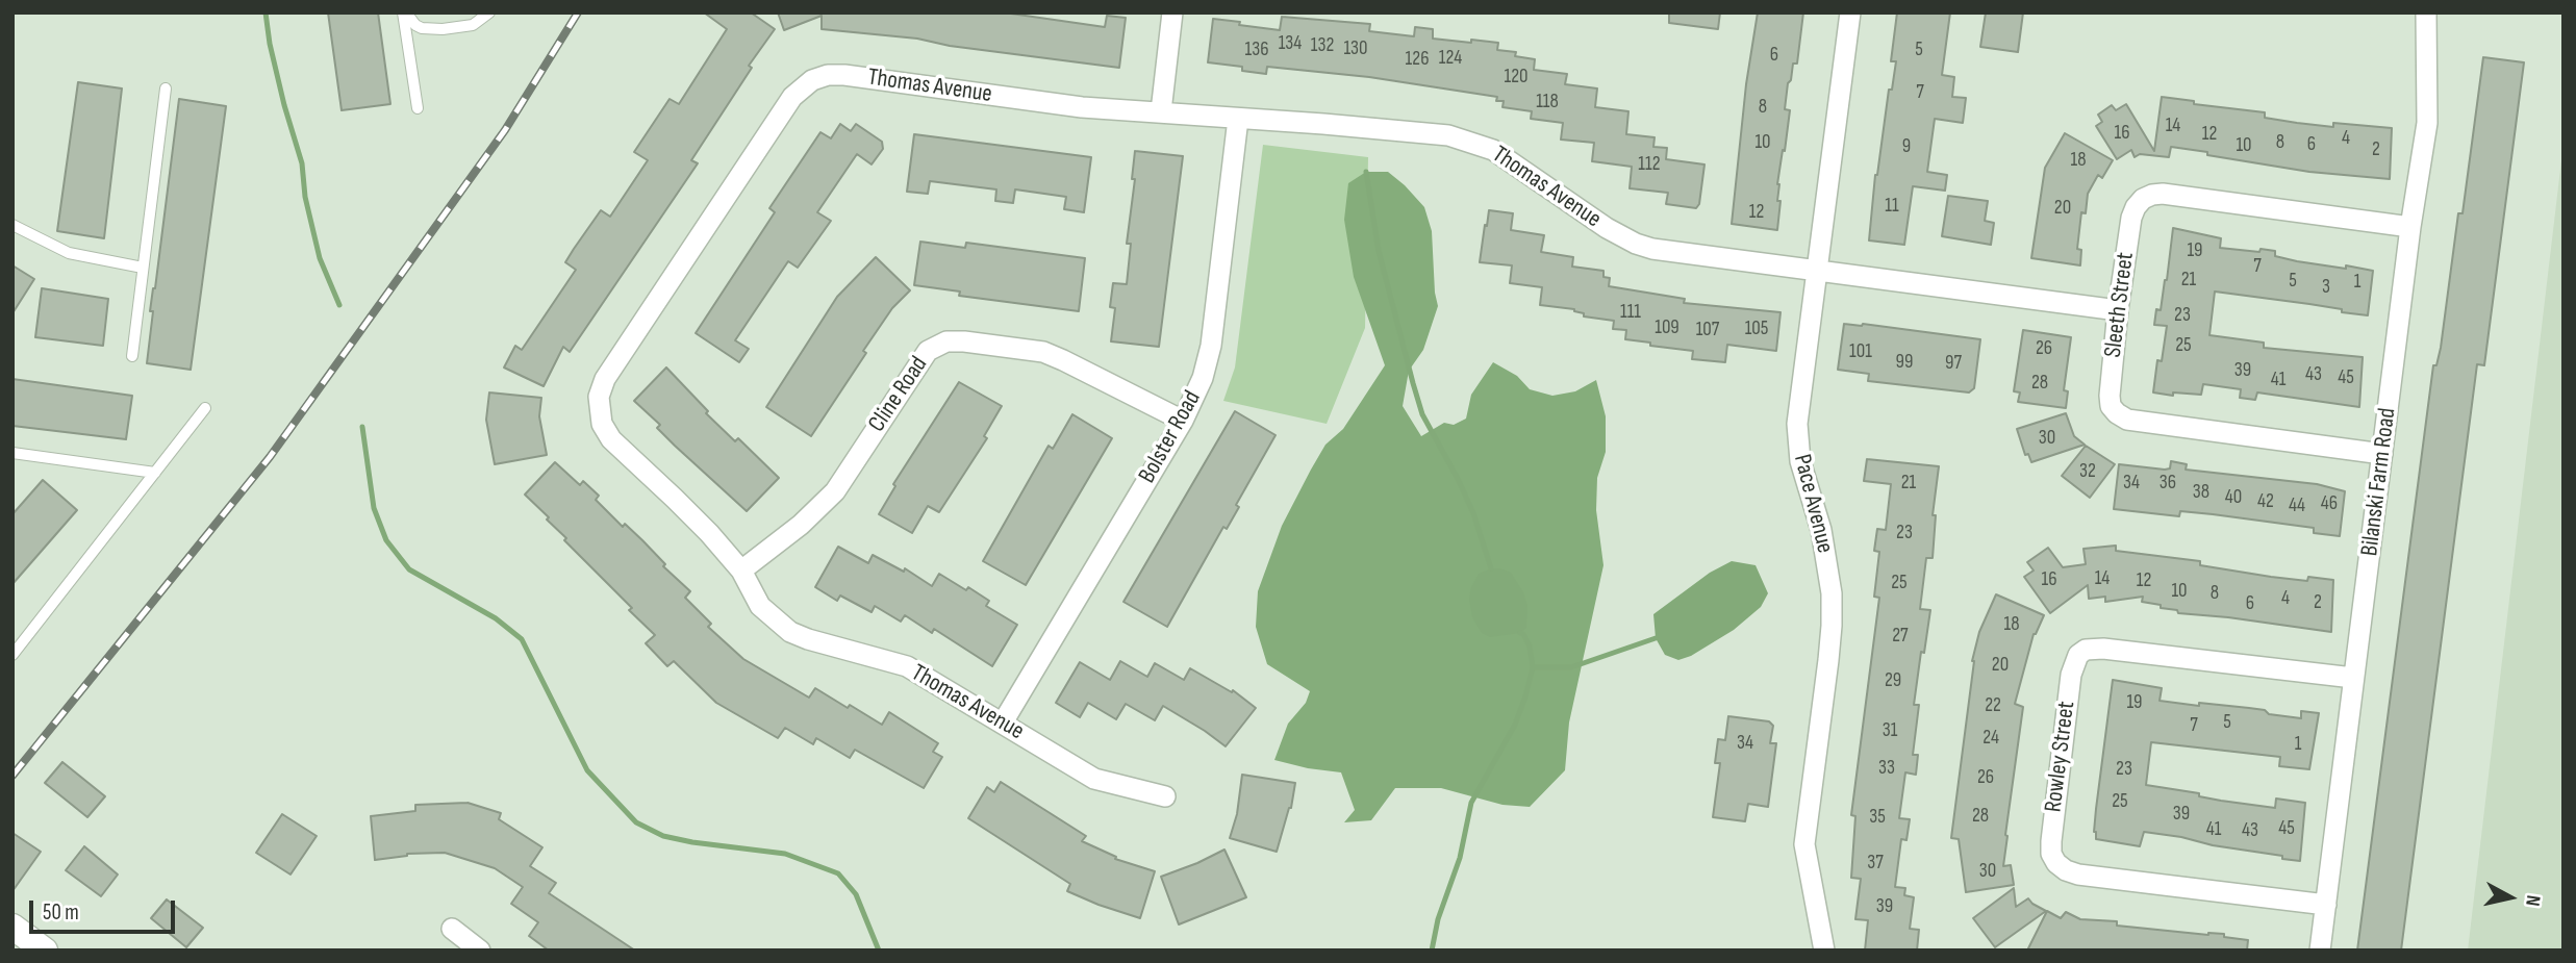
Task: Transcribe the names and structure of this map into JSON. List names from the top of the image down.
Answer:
{
  "streets": {
    "street": [
      "Thomas Avenue",
      "Sleeth Street",
      "Cline Road",
      "Bolster Road",
      "Bilanski Farm Road",
      "Pace Avenue",
      "Rowley Street"
    ]
  },
  "crossings": [
    ["Thomas Avenue", "Sleeth Street"],
    ["Thomas Avenue", "Cline Road"],
    ["Thomas Avenue", "Bolster Road"],
    ["Thomas Avenue", "Pace Avenue"],
    ["Sleeth Street", "Bilanski Farm Road"],
    ["Cline Road", "Bolster Road"],
    ["Bilanski Farm Road", "Rowley Street"]
  ],
  "house_numbers": [
    "134",
    "132",
    "130",
    "136",
    "5",
    "6",
    "124",
    "126",
    "120",
    "7",
    "118",
    "8",
    "14",
    "16",
    "12",
    "4",
    "10",
    "8",
    "6",
    "10",
    "9",
    "2",
    "18",
    "112",
    "11",
    "20",
    "12",
    "19",
    "7",
    "21",
    "5",
    "1",
    "3",
    "111",
    "23",
    "109",
    "105",
    "107",
    "25",
    "26",
    "101",
    "99",
    "97",
    "39",
    "43",
    "45",
    "41",
    "28",
    "30",
    "32",
    "21",
    "34",
    "36",
    "38",
    "40",
    "42",
    "46",
    "44",
    "23",
    "14",
    "16",
    "12",
    "25",
    "10",
    "8",
    "4",
    "2",
    "6",
    "18",
    "27",
    "20",
    "29",
    "19",
    "22",
    "5",
    "7",
    "31",
    "24",
    "34",
    "1",
    "33",
    "23",
    "26",
    "25",
    "39",
    "28",
    "35",
    "45",
    "41",
    "43",
    "37",
    "30",
    "39"
  ],
  "scale_bar": "50 m",
  "north": "right"
}
